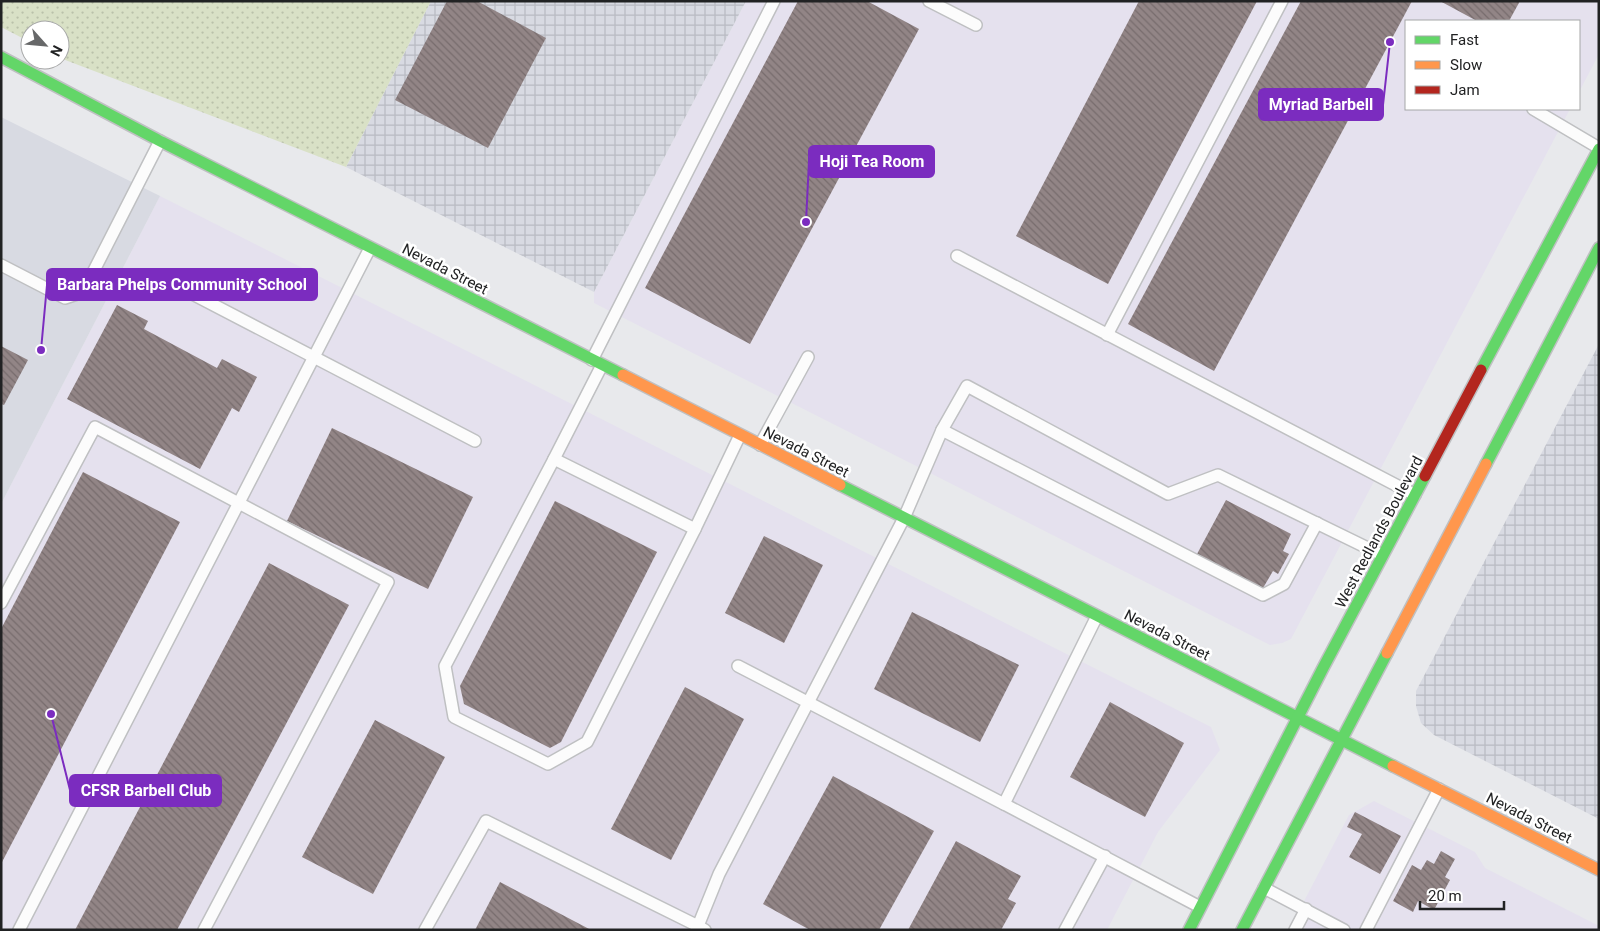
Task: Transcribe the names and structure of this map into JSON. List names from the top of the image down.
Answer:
{
  "streets": {
    "street": ["Nevada Street", "West Redlands Boulevard"]
  },
  "crossings": [
    ["Nevada Street", "West Redlands Boulevard"]
  ],
  "places": [
    "Myriad Barbell",
    "Hoji Tea Room",
    "Barbara Phelps Community School",
    "CFSR Barbell Club"
  ],
  "legend": ["Fast", "Slow", "Jam"],
  "scale_bar": "20 m",
  "north": "bottom right"
}
